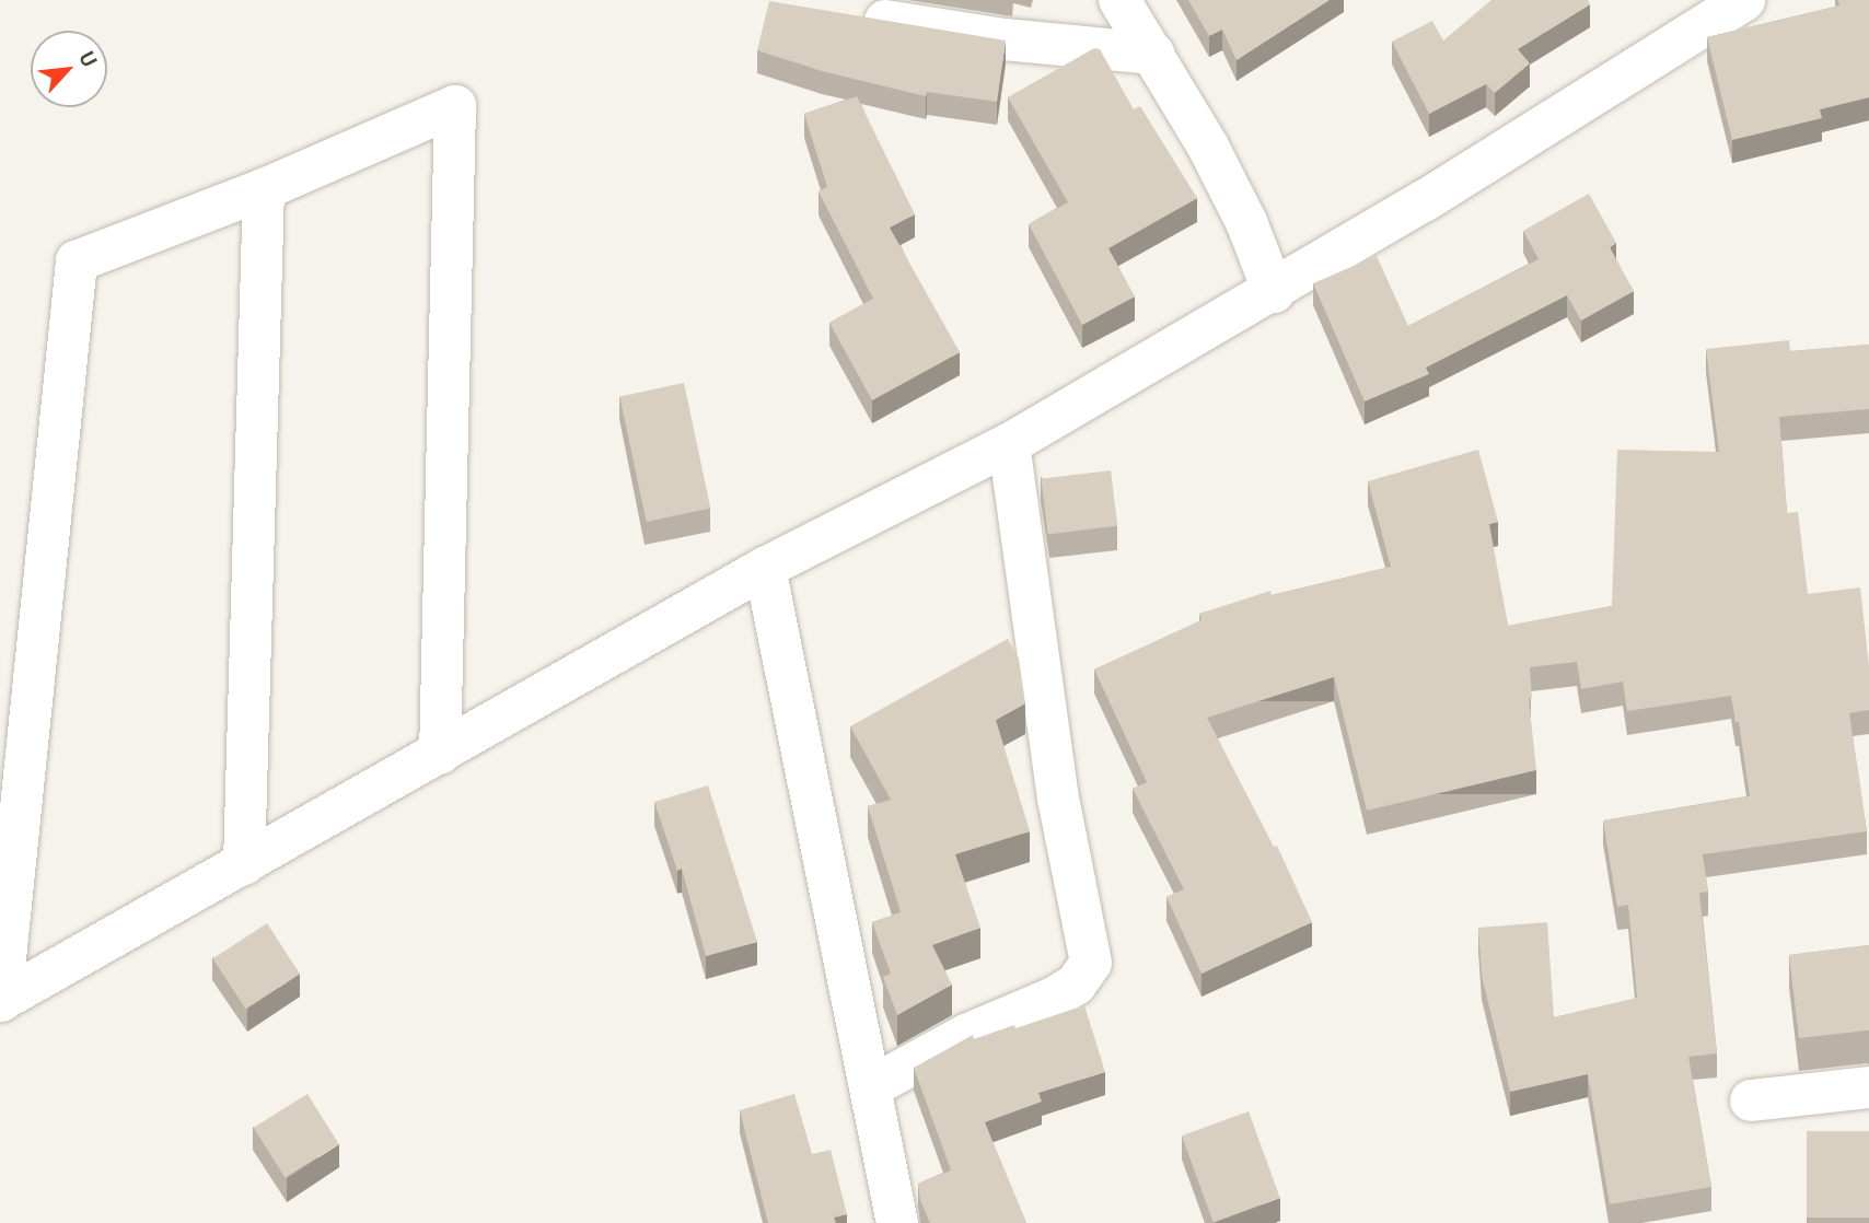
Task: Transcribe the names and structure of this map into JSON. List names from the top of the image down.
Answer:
{
  "north": "top right"
}
